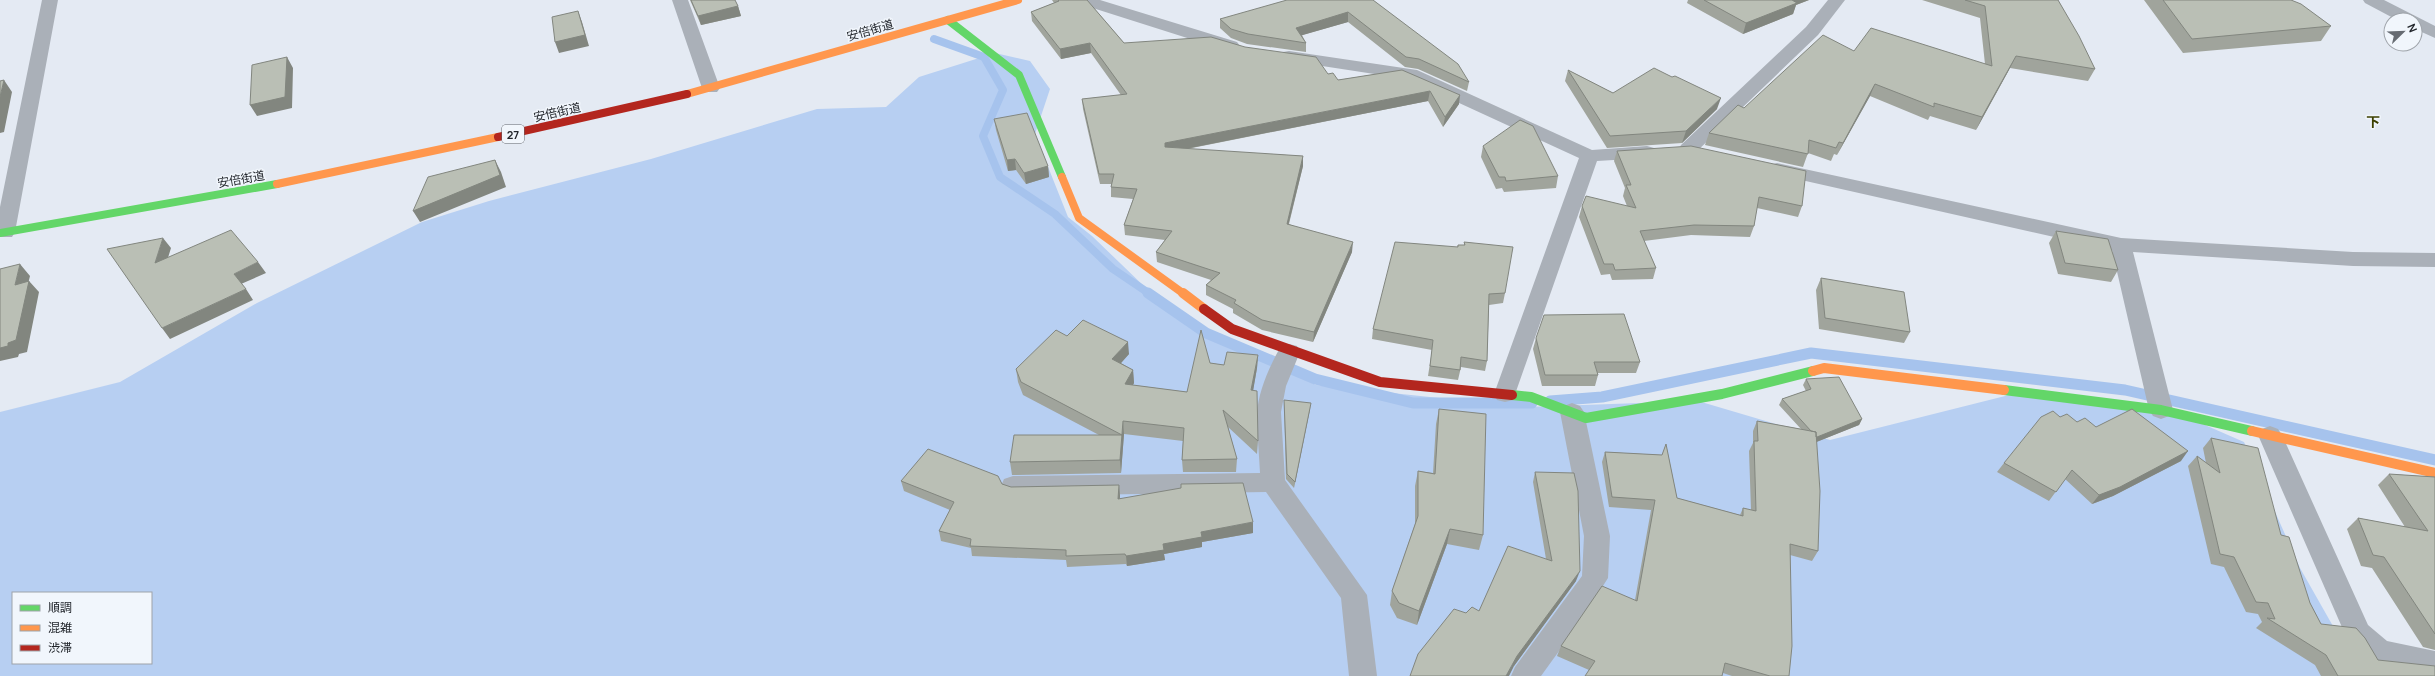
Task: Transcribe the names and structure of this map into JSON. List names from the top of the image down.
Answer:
{
  "streets": {
    "street": ["安倍街道", "27"]
  },
  "districts": ["下"],
  "legend": ["順調", "混雑", "渋滞"],
  "north": "top right"
}
